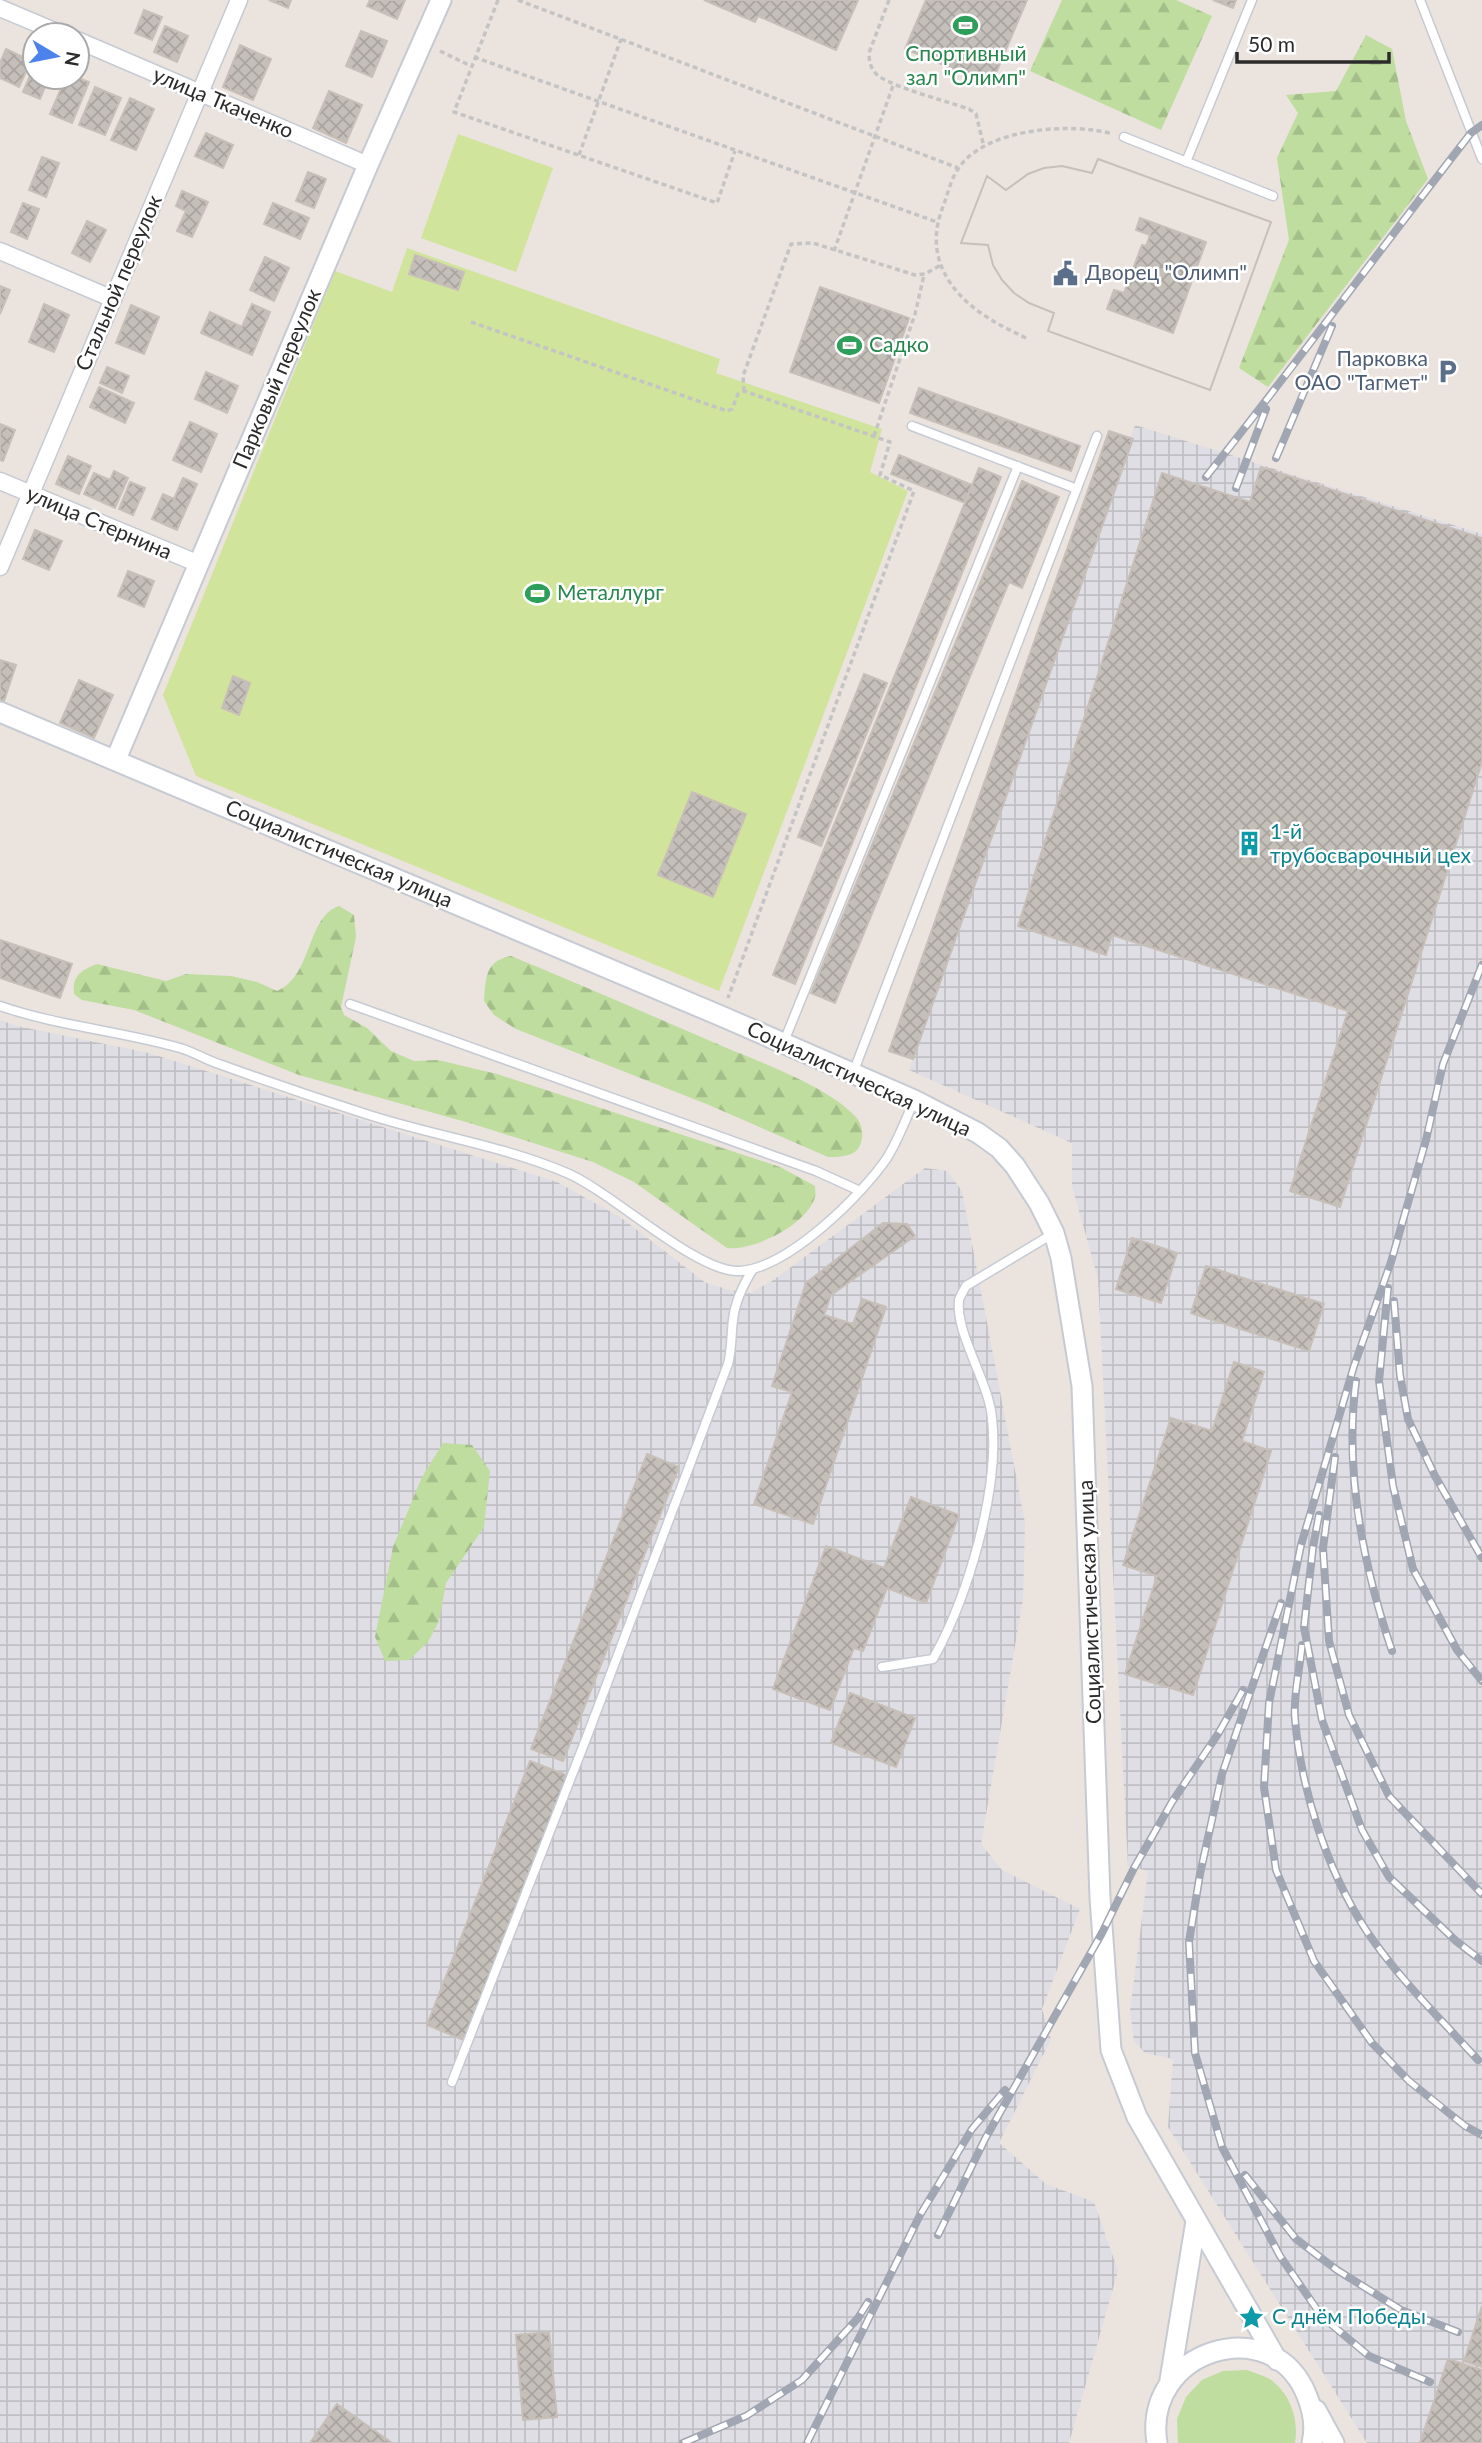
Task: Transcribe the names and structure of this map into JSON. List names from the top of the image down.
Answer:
{
  "streets": {
    "street": [
      "улица Ткаченко",
      "Стальной переулок",
      "Парковый переулок",
      "улица Стернина",
      "Социалистическая улица"
    ]
  },
  "crossings": [
    ["улица Ткаченко", "Стальной переулок"],
    ["улица Ткаченко", "Парковый переулок"],
    ["Стальной переулок", "улица Стернина"],
    ["Парковый переулок", "улица Стернина"],
    ["Парковый переулок", "Социалистическая улица"]
  ],
  "places": {
    "sports": ["Спортивный зал \"Олимп\"", "Садко", "Металлург"],
    "public building": ["Дворец \"Олимп\""],
    "parking": ["Парковка ОАО \"Тагмет\""],
    "building": ["1-й трубосварочный цех"],
    "place": ["С днём Победы"]
  },
  "scale_bar": "50 m",
  "north": "right"
}
